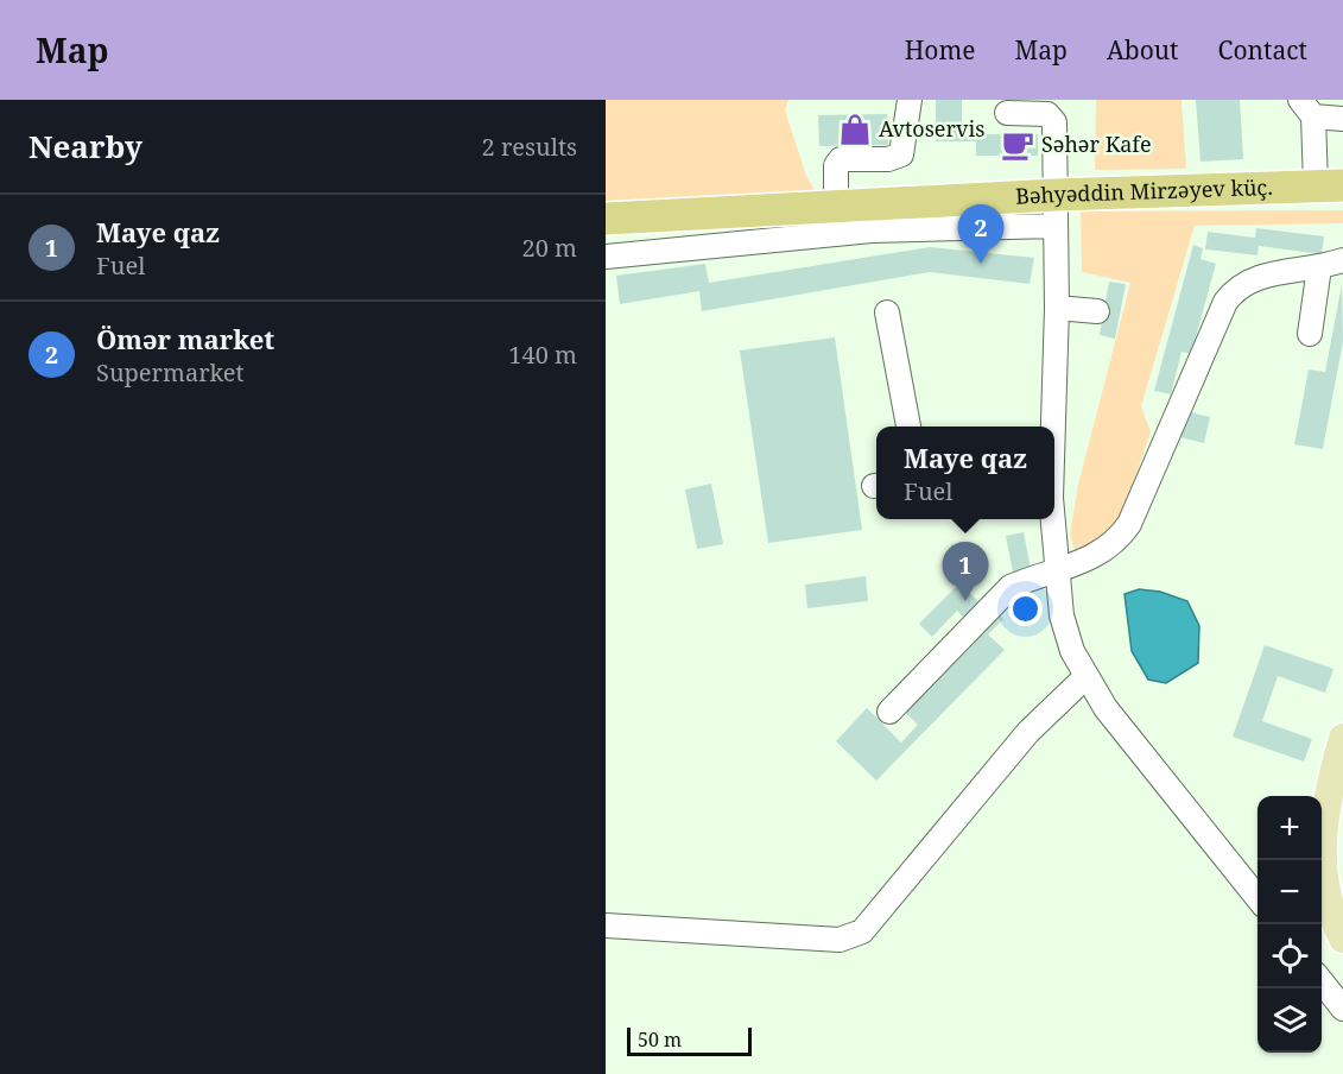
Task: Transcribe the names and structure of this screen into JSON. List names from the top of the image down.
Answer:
{
  "streets": {
    "highway": ["Bəhyəddin Mirzəyev küç."]
  },
  "places": {
    "shop": ["Avtoservis"],
    "cafe": ["Səhər Kafe"]
  },
  "scale_bar": "50 m",
  "page": {
    "header": "Map",
    "nav": [
      "Home",
      "Map",
      "About",
      "Contact"
    ],
    "heading": ["Nearby", "2 results"],
    "list": [
      {
        "mark": "1",
        "name": "Maye qaz",
        "note": "Fuel",
        "value": "20 m"
      },
      {
        "mark": "2",
        "name": "Ömər market",
        "note": "Supermarket",
        "value": "140 m"
      }
    ],
    "pins": ["2", "1"],
    "popup": ["Maye qaz", "Fuel"],
    "map_buttons": ["+", "−"],
    "scale": "50 m"
  }
}
